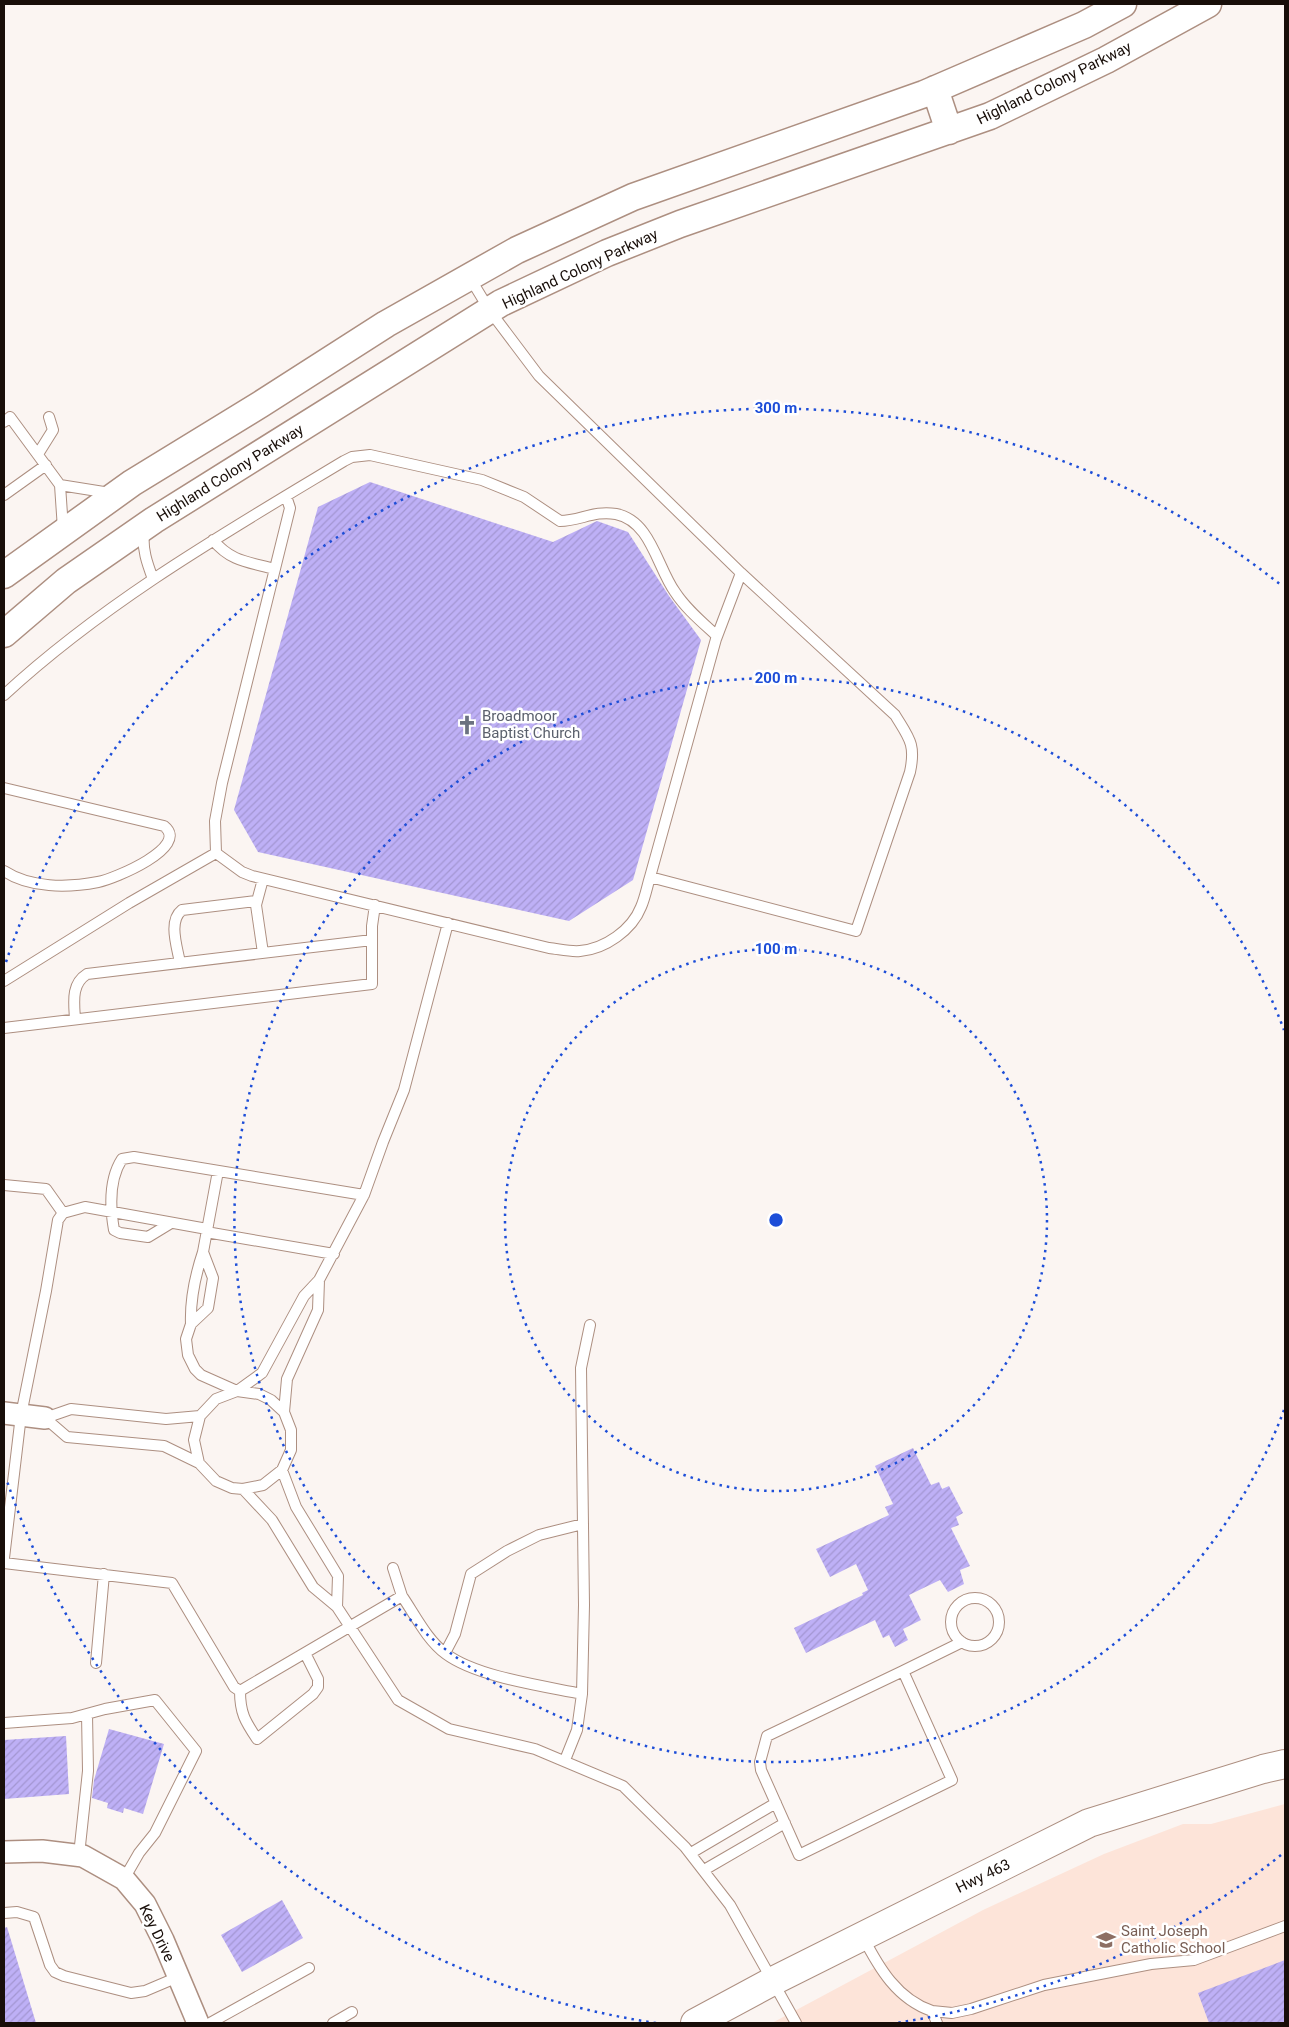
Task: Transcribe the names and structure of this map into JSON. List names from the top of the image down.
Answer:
{
  "streets": {
    "main road": ["Hwy 463"],
    "street": ["Highland Colony Parkway", "Key Drive"]
  },
  "places": {
    "church": ["Broadmoor Baptist Church"],
    "school or university": ["Saint Joseph Catholic School"]
  },
  "rings": ["300 m", "200 m", "100 m"]
}
